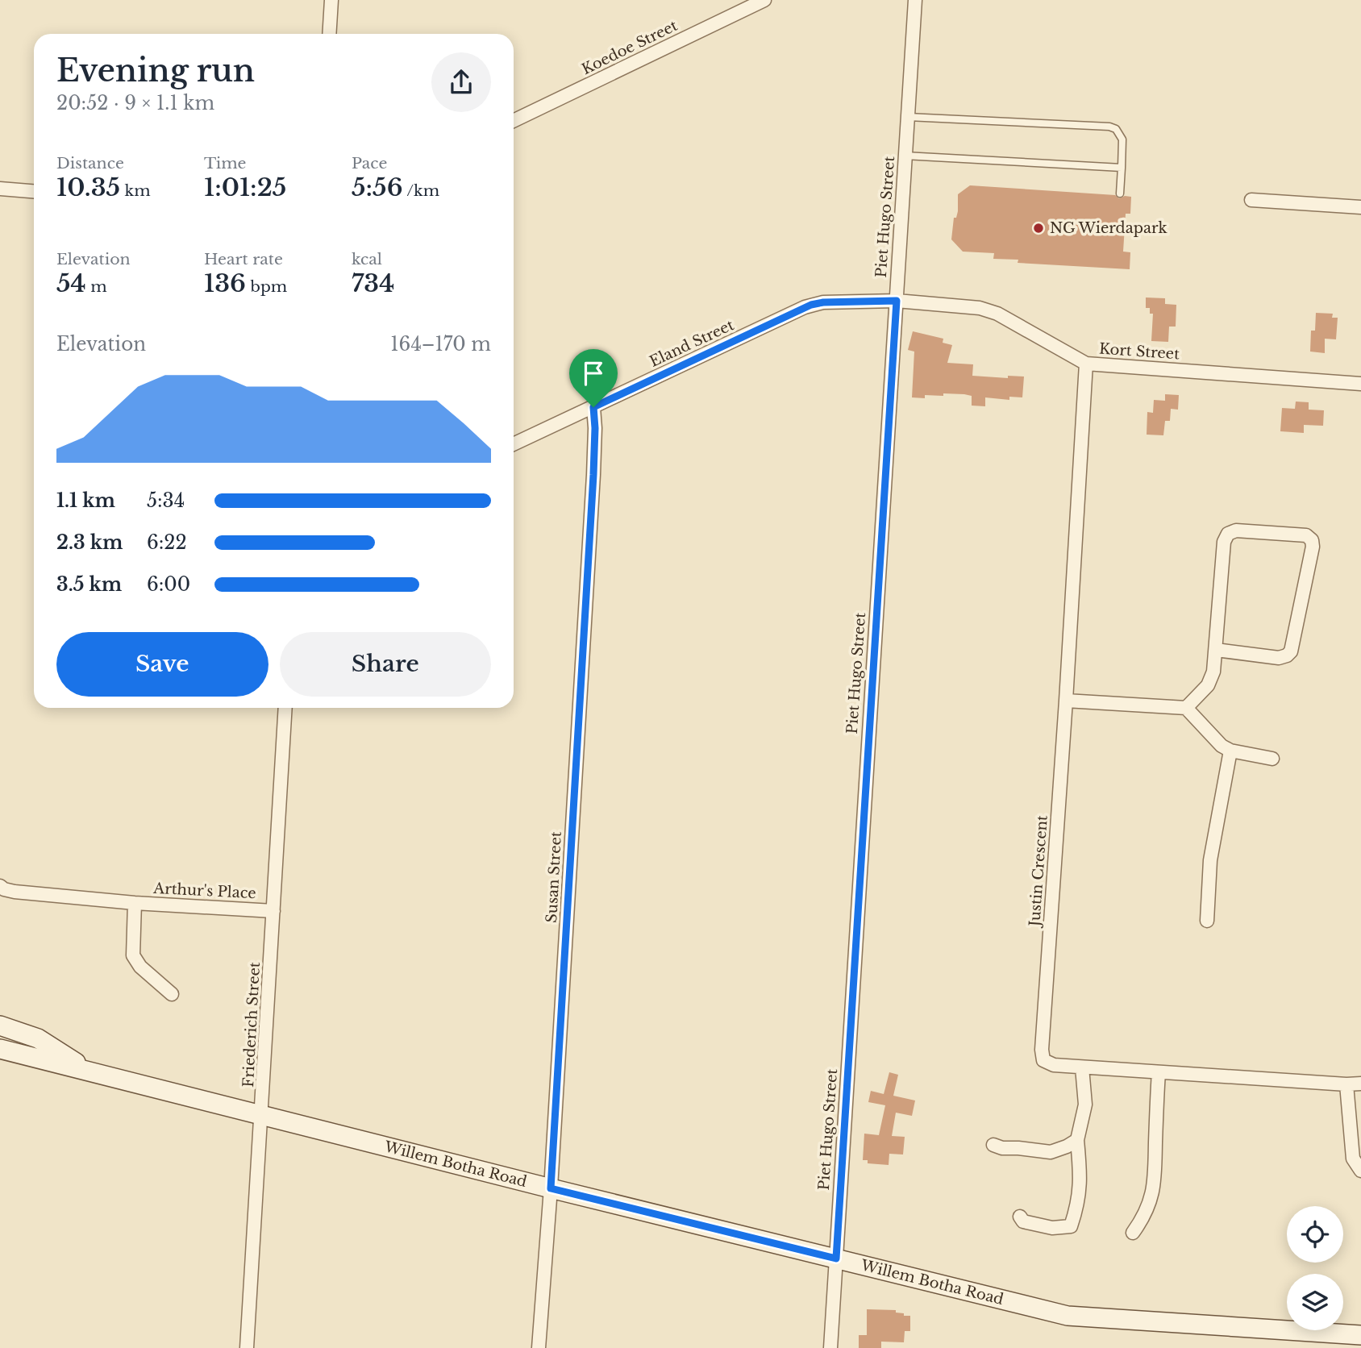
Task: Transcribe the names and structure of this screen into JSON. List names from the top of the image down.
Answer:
{
  "streets": {
    "street": [
      "Koedoe Street",
      "Piet Hugo Street",
      "Eland Street",
      "Kort Street",
      "Justin Crescent",
      "Susan Street",
      "Arthur's Place",
      "Friederich Street",
      "Willem Botha Road"
    ]
  },
  "crossings": [
    ["Piet Hugo Street", "Eland Street"],
    ["Piet Hugo Street", "Kort Street"],
    ["Piet Hugo Street", "Willem Botha Road"],
    ["Eland Street", "Kort Street"],
    ["Eland Street", "Susan Street"],
    ["Kort Street", "Justin Crescent"],
    ["Susan Street", "Willem Botha Road"],
    ["Arthur's Place", "Friederich Street"],
    ["Friederich Street", "Willem Botha Road"]
  ],
  "places": ["NG Wierdapark"],
  "page": {
    "heading": ["Evening run", "20:52 · 9 × 1.1 km"],
    "stats": [
      ["Distance", "10.35 km"],
      ["Time", "1:01:25"],
      ["Pace", "5:56 /km"],
      ["Elevation", "54 m"],
      ["Heart rate", "136 bpm"],
      ["kcal", "734"]
    ],
    "chart": ["Elevation", "164–170 m"],
    "list": [
      {
        "name": "1.1 km",
        "note": "5:34"
      },
      {
        "name": "2.3 km",
        "note": "6:22"
      },
      {
        "name": "3.5 km",
        "note": "6:00"
      }
    ],
    "buttons": ["Save", "Share"]
  }
}
